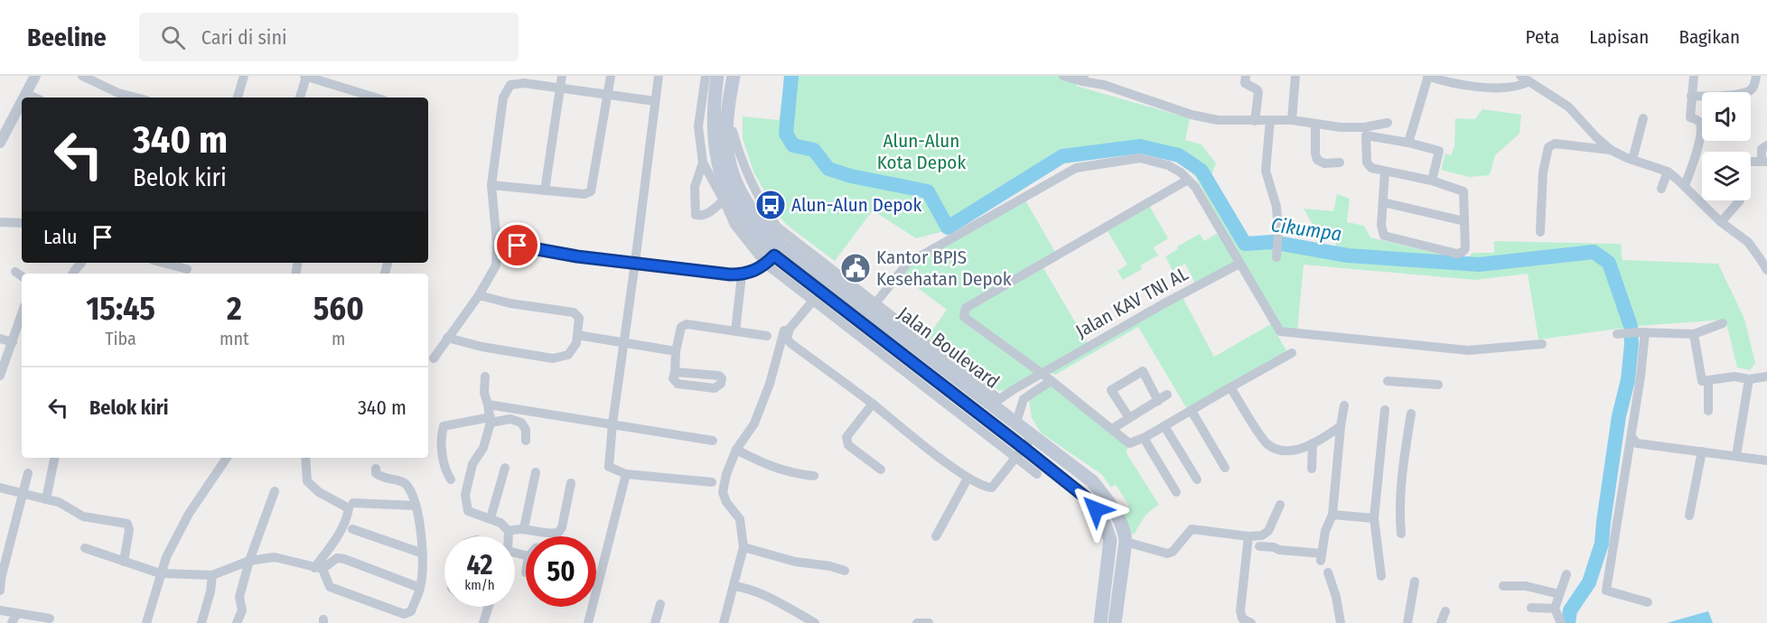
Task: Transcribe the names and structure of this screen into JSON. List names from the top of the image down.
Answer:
{
  "streets": {
    "main road": ["Jalan Boulevard"],
    "street": ["Jalan KAV TNI AL"]
  },
  "crossings": [
    ["Jalan KAV TNI AL", "Jalan Boulevard"]
  ],
  "water": ["Cikumpa"],
  "parks": ["Alun-Alun Kota Depok"],
  "places": {
    "bus stop": ["Alun-Alun Depok"],
    "public building": ["Kantor BPJS Kesehatan Depok"]
  },
  "page": {
    "header": "Beeline",
    "search": "Cari di sini",
    "nav": ["Peta", "Lapisan", "Bagikan"],
    "turn": ["340 m", "Belok kiri"],
    "then": "Lalu",
    "eta": [
      "15:45",
      "Tiba",
      "2",
      "mnt",
      "560",
      "m"
    ],
    "list": [
      {
        "name": "Belok kiri",
        "value": "340 m"
      }
    ],
    "speed": "42 km/h",
    "limit": "50"
  }
}
